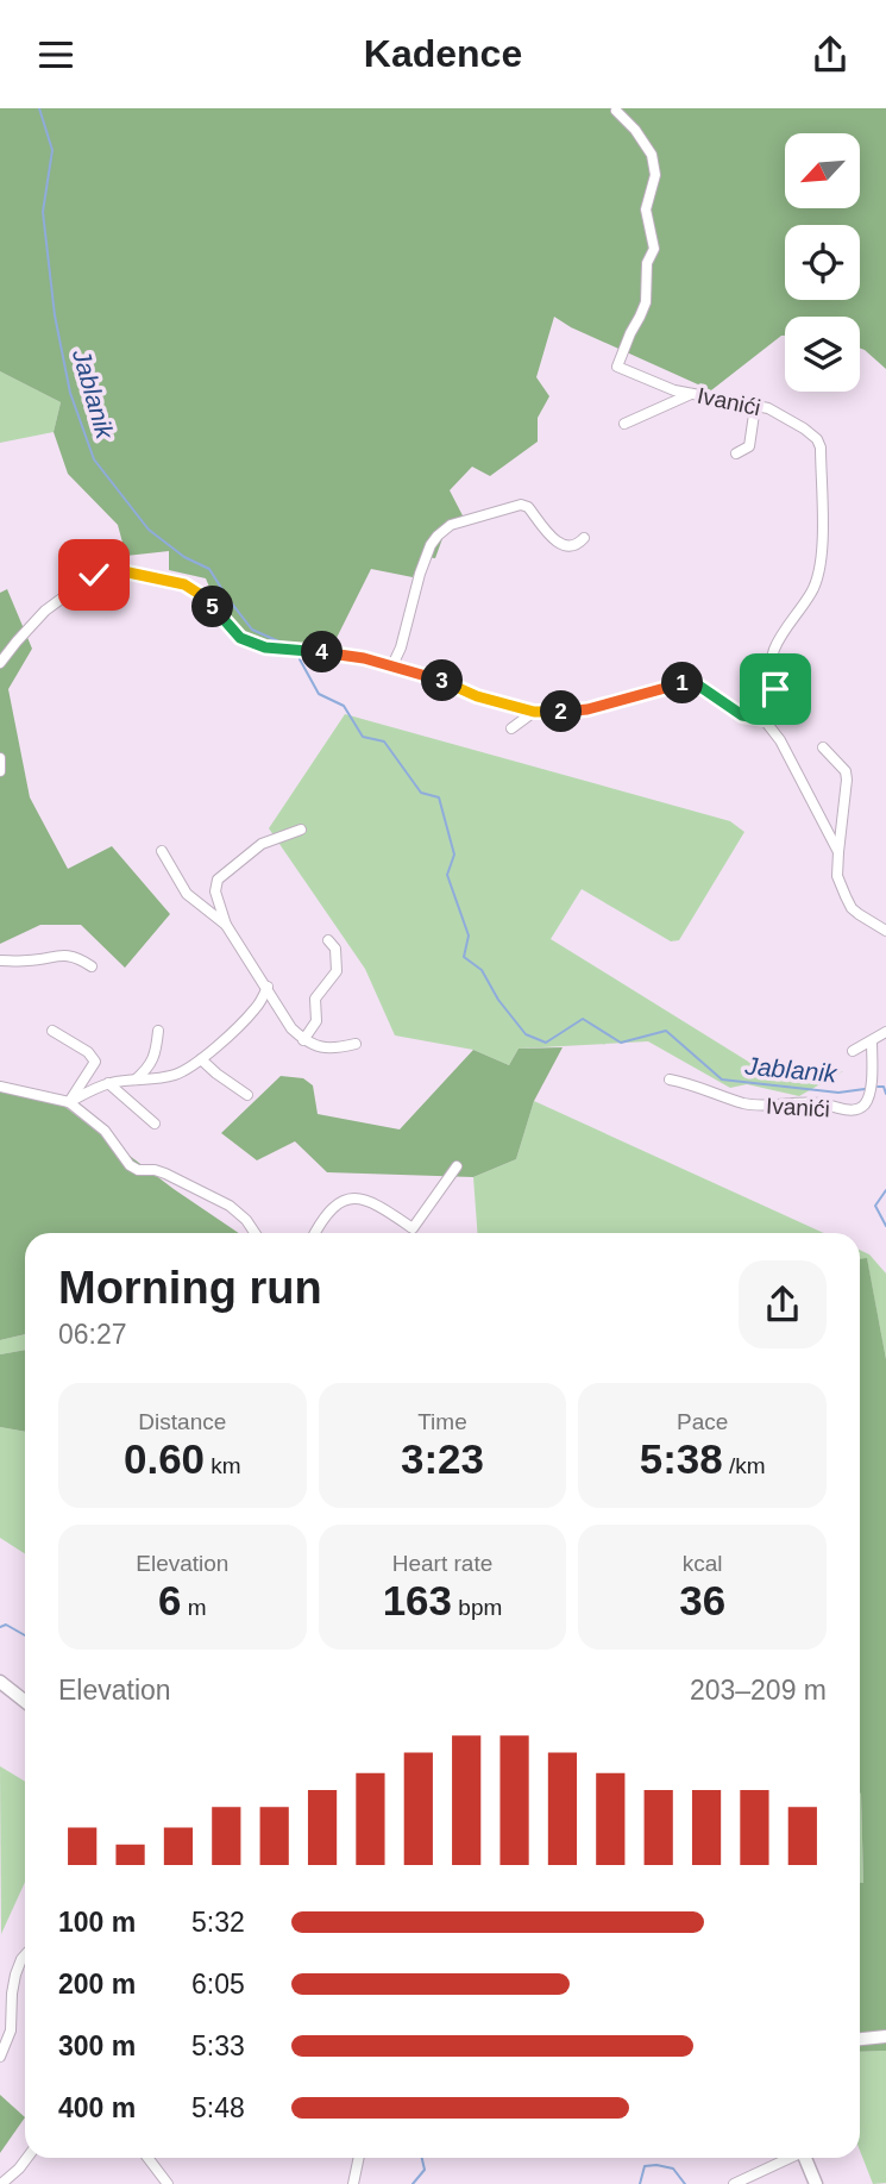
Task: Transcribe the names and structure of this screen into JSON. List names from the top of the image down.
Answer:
{
  "streets": {
    "street": ["Ivanići"]
  },
  "water": ["Jablanik"],
  "north": "bottom left",
  "page": {
    "header": "Kadence",
    "pins": [
      "5",
      "4",
      "3",
      "1",
      "2"
    ],
    "heading": ["Morning run", "06:27"],
    "stats": [
      ["Distance", "0.60 km"],
      ["Time", "3:23"],
      ["Pace", "5:38 /km"],
      ["Elevation", "6 m"],
      ["Heart rate", "163 bpm"],
      ["kcal", "36"]
    ],
    "chart": ["Elevation", "203–209 m"],
    "list": [
      {
        "name": "100 m",
        "note": "5:32"
      },
      {
        "name": "200 m",
        "note": "6:05"
      },
      {
        "name": "300 m",
        "note": "5:33"
      },
      {
        "name": "400 m",
        "note": "5:48"
      }
    ]
  }
}
